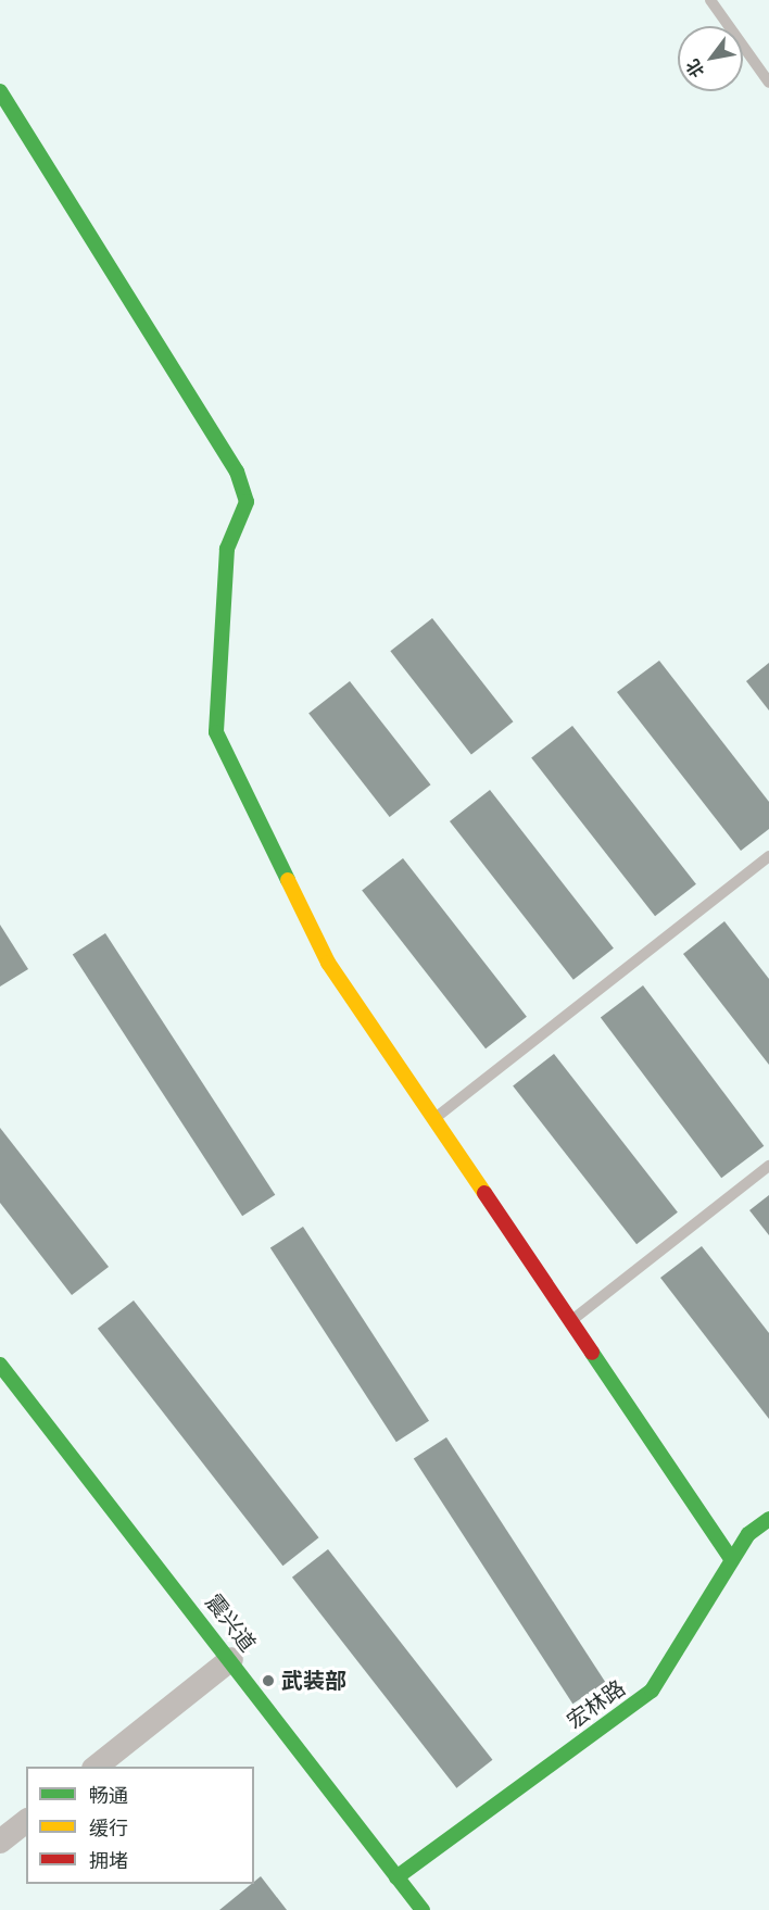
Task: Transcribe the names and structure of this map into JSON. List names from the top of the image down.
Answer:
{
  "streets": {
    "street": ["震兴道", "宏林路"]
  },
  "crossings": [
    ["震兴道", "宏林路"]
  ],
  "places": ["武装部"],
  "legend": ["畅通", "缓行", "拥堵"],
  "north": "bottom left"
}
